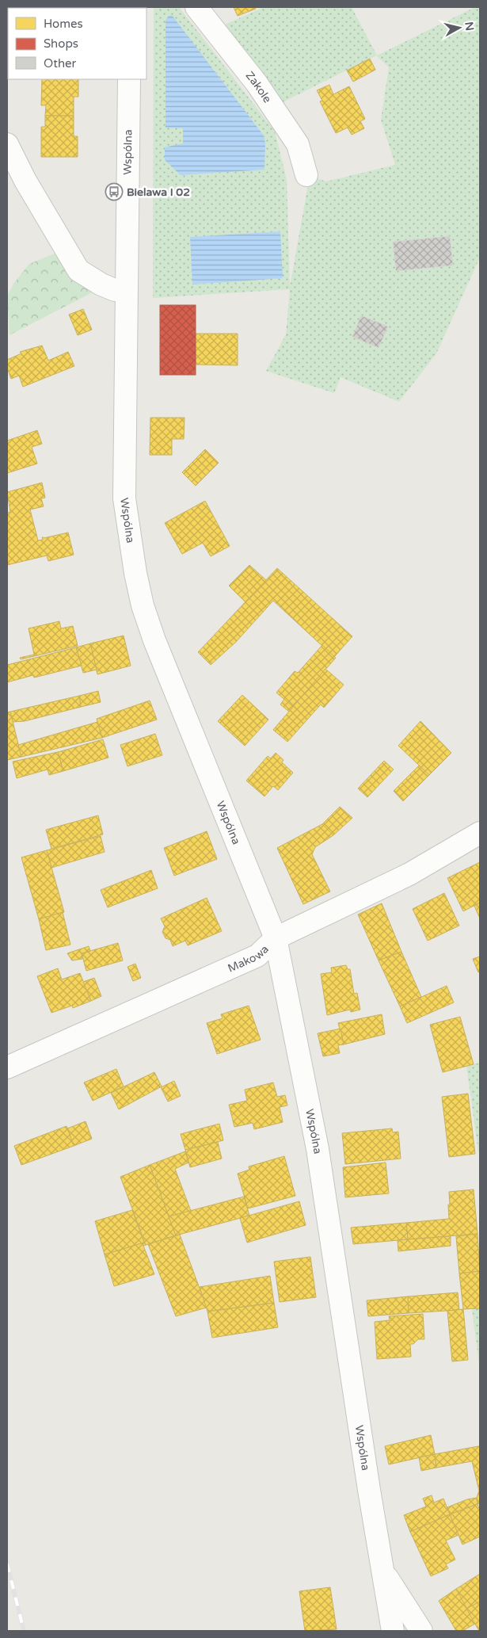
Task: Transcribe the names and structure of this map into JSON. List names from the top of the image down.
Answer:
{
  "streets": {
    "street": ["Zakole", "Wspólna", "Makowa"]
  },
  "crossings": [
    ["Wspólna", "Makowa"]
  ],
  "places": {
    "bus stop": ["Bielawa I 02"]
  },
  "legend": ["Homes", "Shops", "Other"],
  "north": "right"
}
